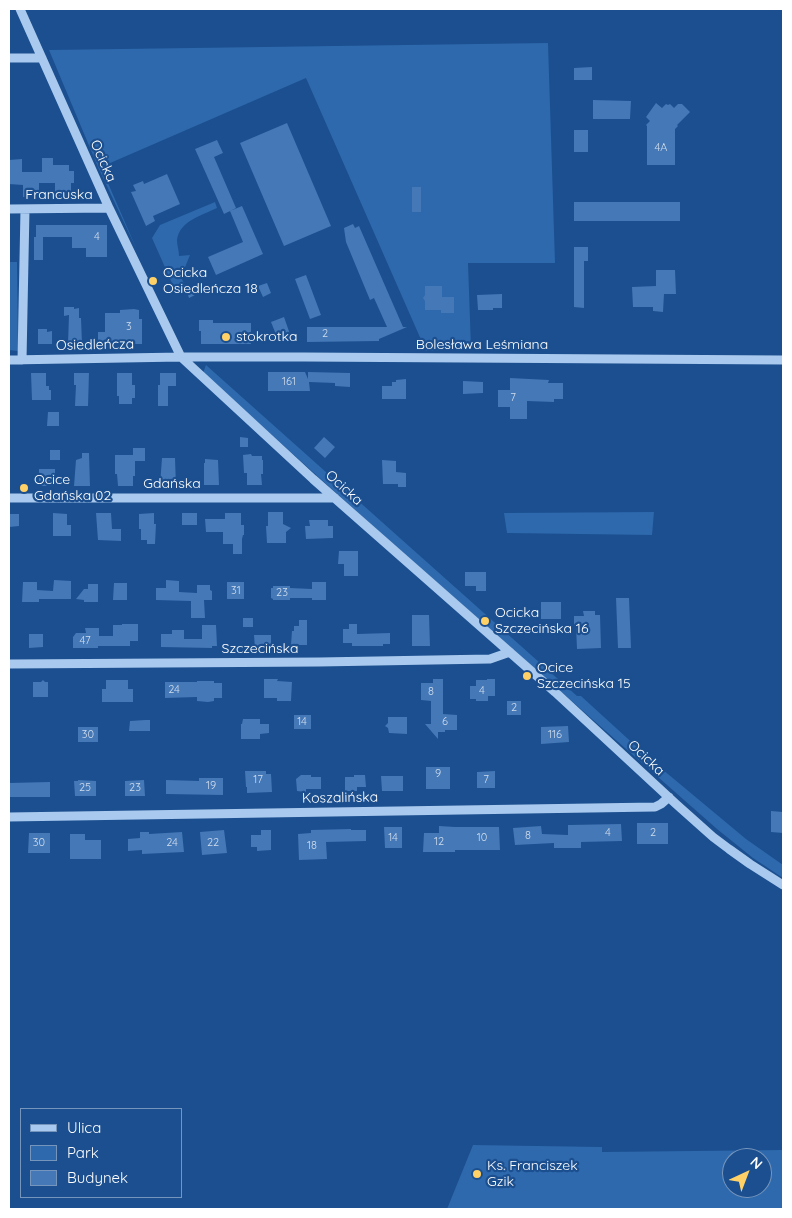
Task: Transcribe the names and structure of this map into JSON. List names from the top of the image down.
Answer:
{
  "streets": {
    "street": [
      "Ocicka",
      "Francuska",
      "Osiedleńcza",
      "Bolesława Leśmiana",
      "Gdańska",
      "Szczecińska",
      "Koszalińska"
    ]
  },
  "crossings": [
    ["Ocicka", "Francuska"],
    ["Ocicka", "Osiedleńcza"],
    ["Ocicka", "Bolesława Leśmiana"],
    ["Ocicka", "Gdańska"],
    ["Ocicka", "Szczecińska"],
    ["Ocicka", "Koszalińska"],
    ["Osiedleńcza", "Bolesława Leśmiana"]
  ],
  "places": [
    "Ocicka Osiedleńcza 18",
    "stokrotka",
    "Ocice Gdańska 02",
    "Ocicka Szczecińska 16",
    "Ocice Szczecińska 15",
    "Ks. Franciszek Gzik"
  ],
  "house_numbers": [
    "4A",
    "4",
    "3",
    "2",
    "161",
    "7",
    "31",
    "23",
    "47",
    "24",
    "4",
    "8",
    "2",
    "14",
    "6",
    "30",
    "116",
    "9",
    "17",
    "7",
    "19",
    "25",
    "23",
    "4",
    "2",
    "8",
    "14",
    "10",
    "12",
    "30",
    "24",
    "22",
    "18"
  ],
  "legend": ["Ulica", "Park", "Budynek"],
  "north": "top right"
}
